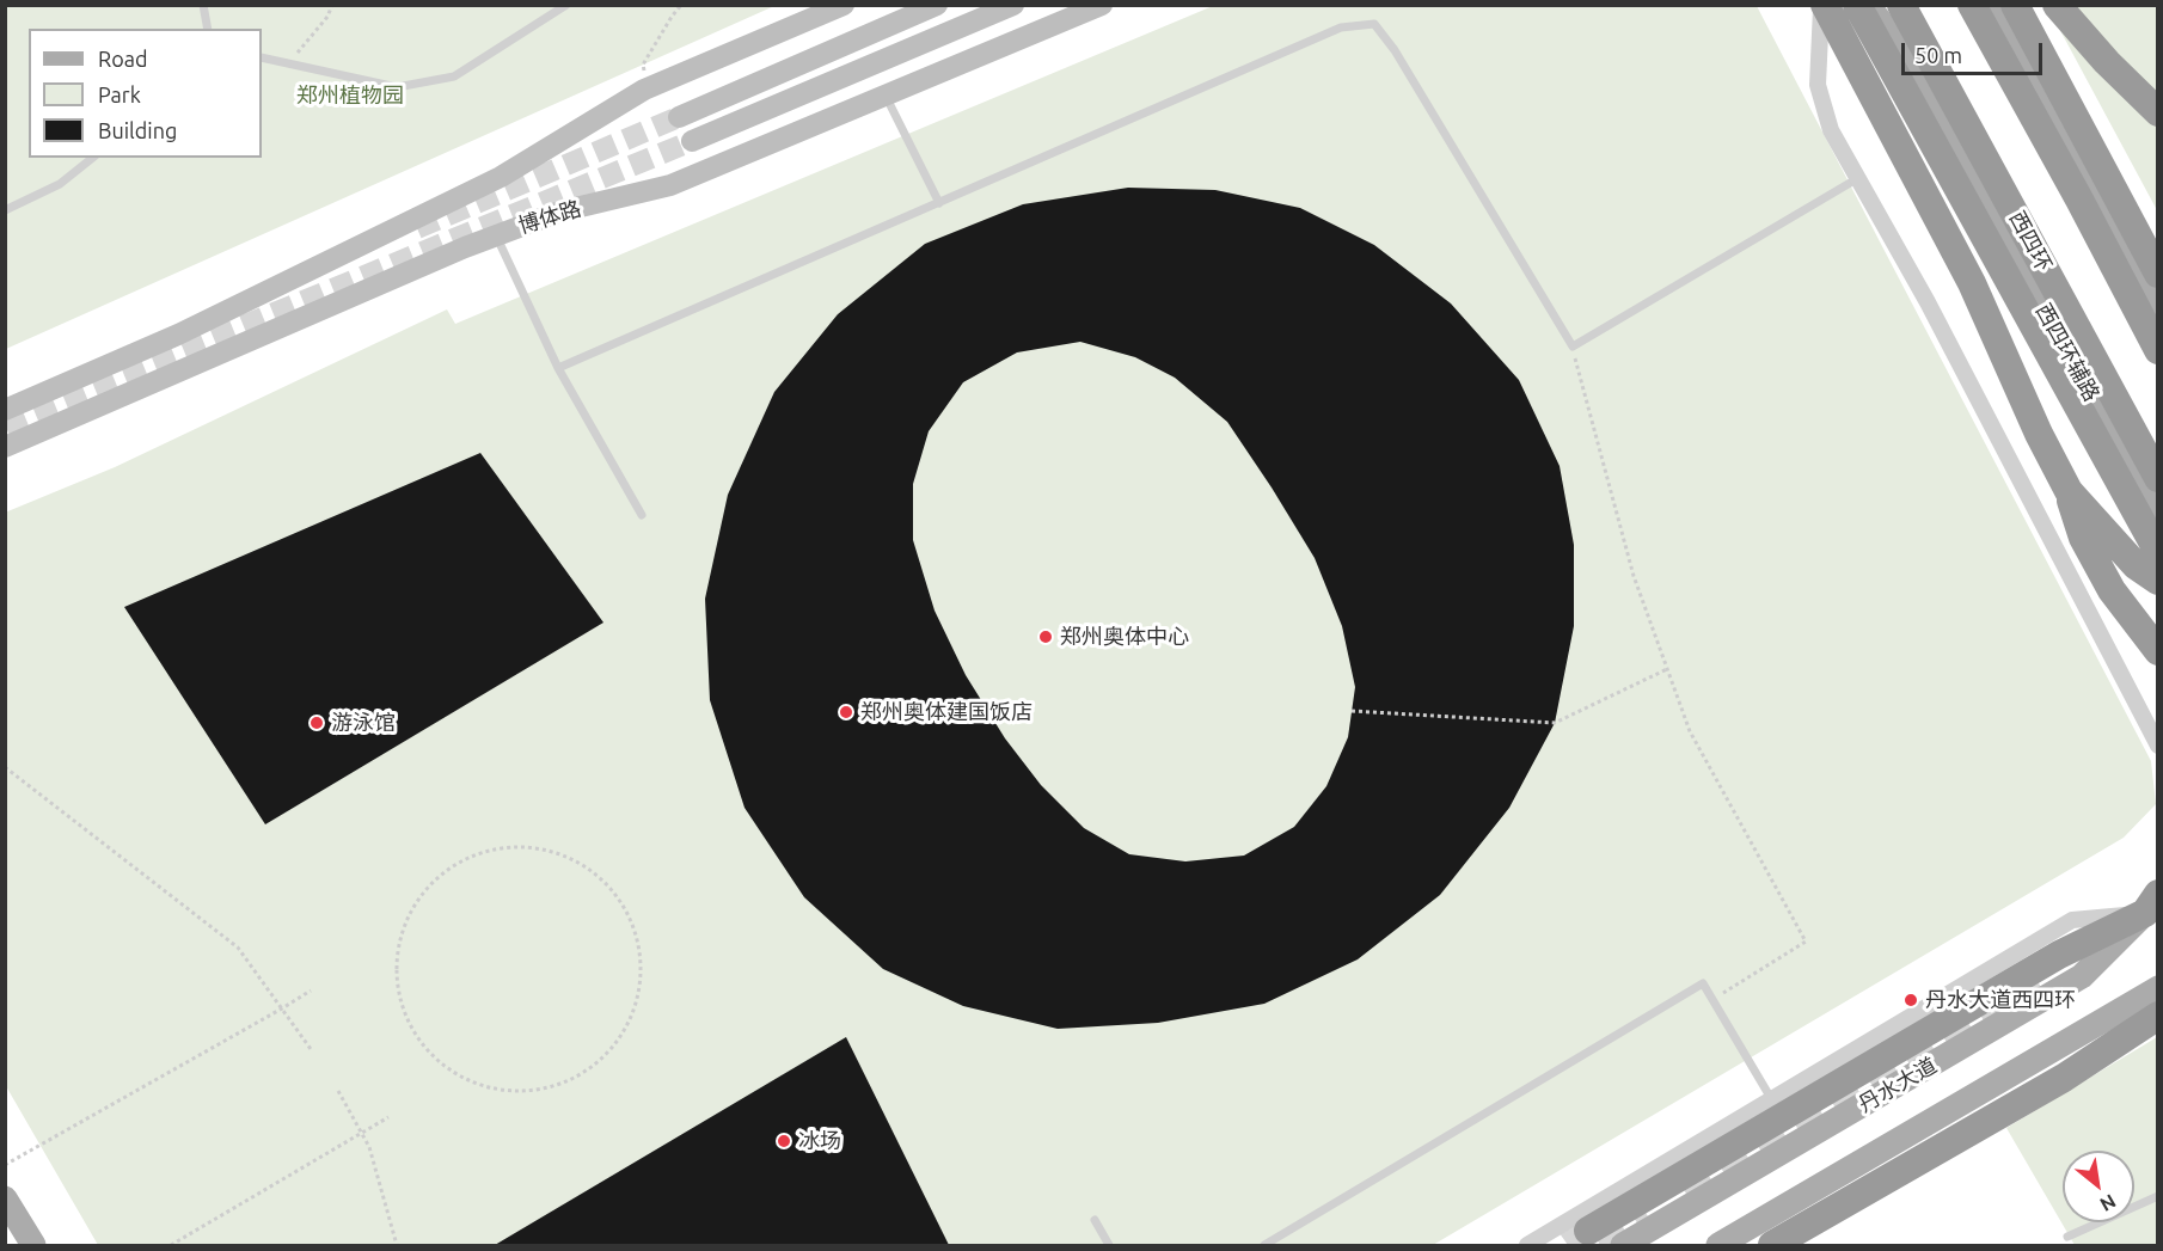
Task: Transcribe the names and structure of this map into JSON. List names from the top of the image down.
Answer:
{
  "streets": {
    "highway": ["西四环"],
    "main road": ["西四环辅路", "丹水大道"],
    "street": ["博体路"]
  },
  "parks": ["郑州植物园"],
  "places": [
    "郑州奥体中心",
    "郑州奥体建国饭店",
    "游泳馆",
    "丹水大道西四环",
    "冰场"
  ],
  "legend": ["Road", "Park", "Building"],
  "scale_bar": "50 m",
  "north": "bottom right"
}
